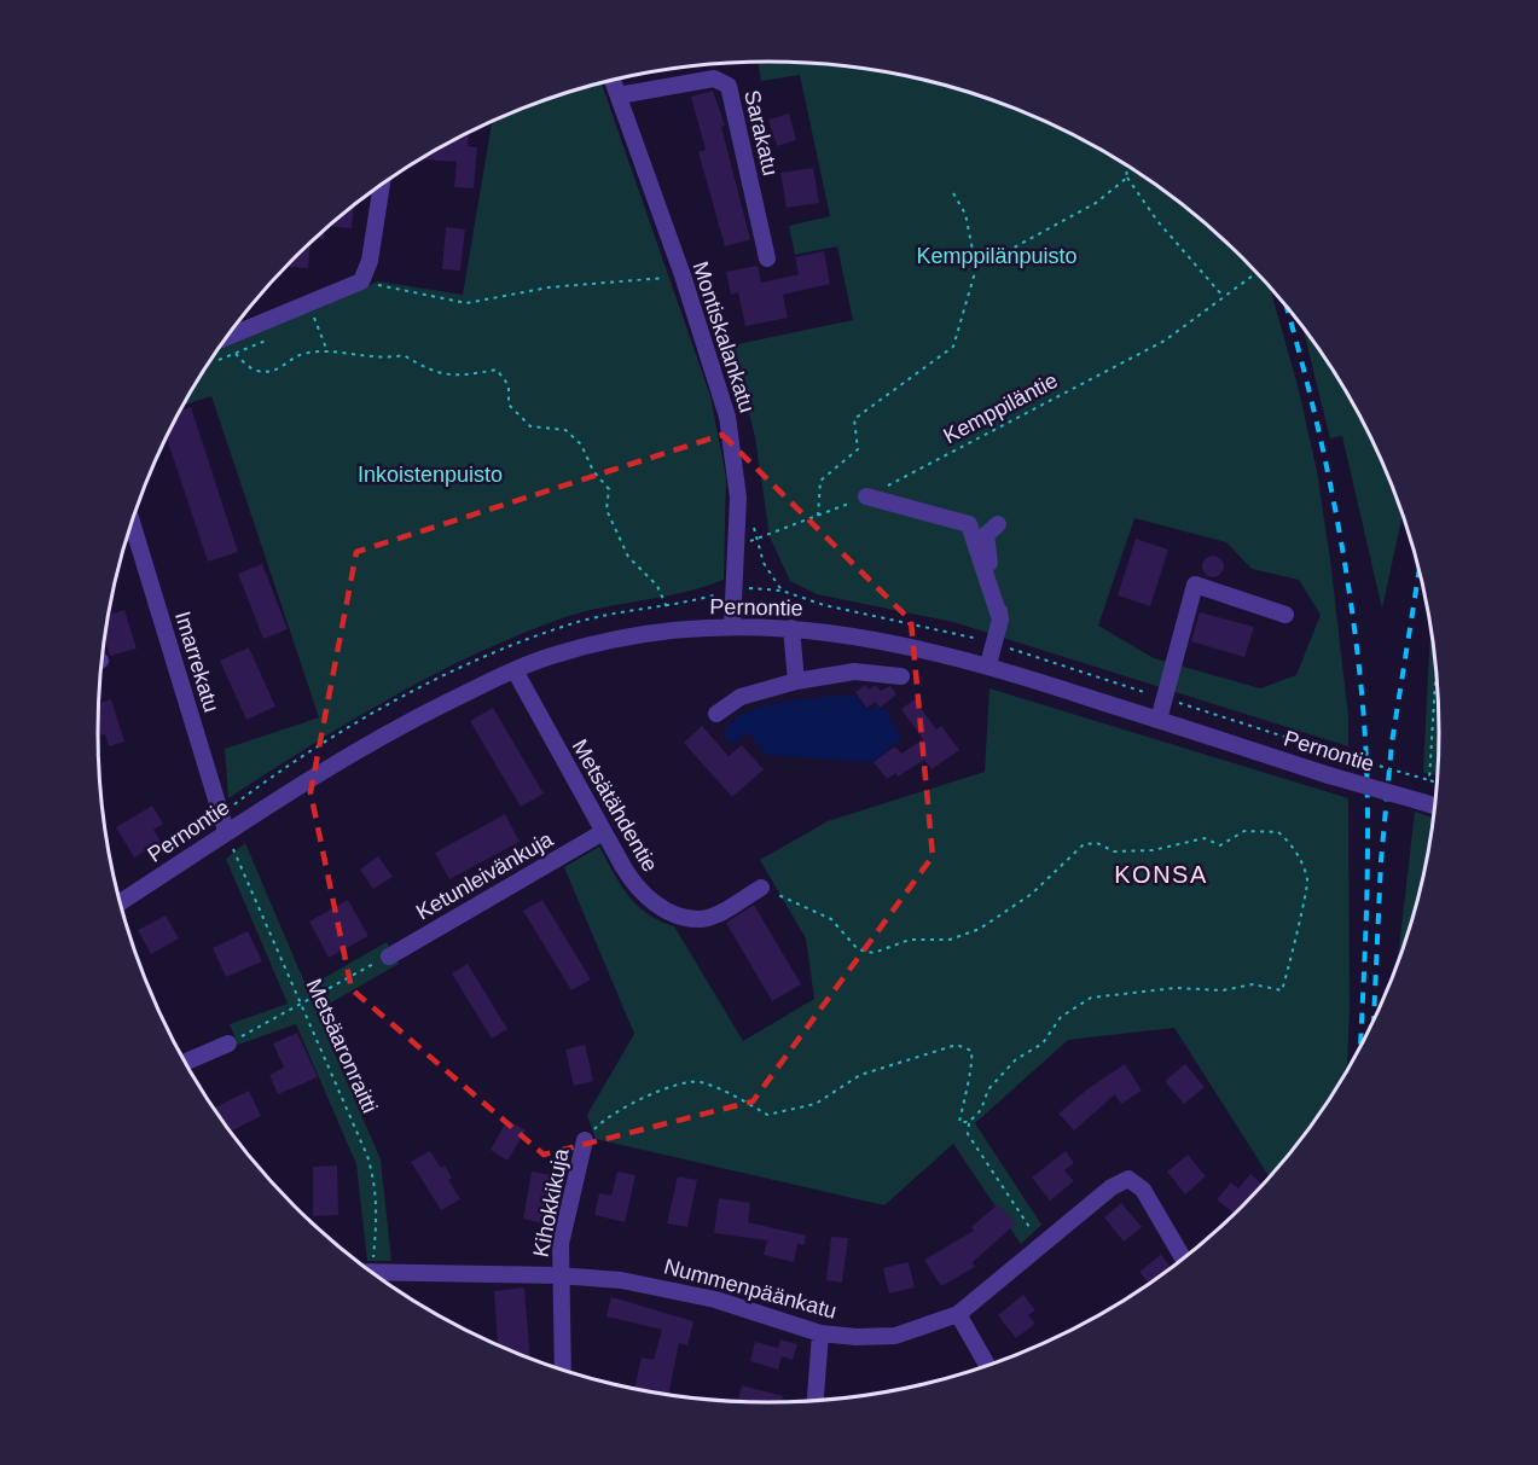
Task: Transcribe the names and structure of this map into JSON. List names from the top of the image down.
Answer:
{
  "streets": {
    "street": [
      "Sarakatu",
      "Montiskalankatu",
      "Pernontie",
      "Imarrekatu",
      "Metsätähdentie",
      "Ketunleivänkuja",
      "Kihokkikuja",
      "Nummenpäänkatu"
    ],
    "path": ["Kemppiläntie", "Metsäaronraitti"]
  },
  "crossings": [
    ["Sarakatu", "Montiskalankatu"],
    ["Montiskalankatu", "Kemppiläntie"],
    ["Montiskalankatu", "Pernontie"],
    ["Pernontie", "Imarrekatu"],
    ["Pernontie", "Metsätähdentie"],
    ["Pernontie", "Metsäaronraitti"],
    ["Imarrekatu", "Metsäaronraitti"],
    ["Metsätähdentie", "Ketunleivänkuja"],
    ["Kihokkikuja", "Nummenpäänkatu"]
  ],
  "districts": ["KONSA"],
  "parks": ["Kemppilänpuisto", "Inkoistenpuisto"]
}
